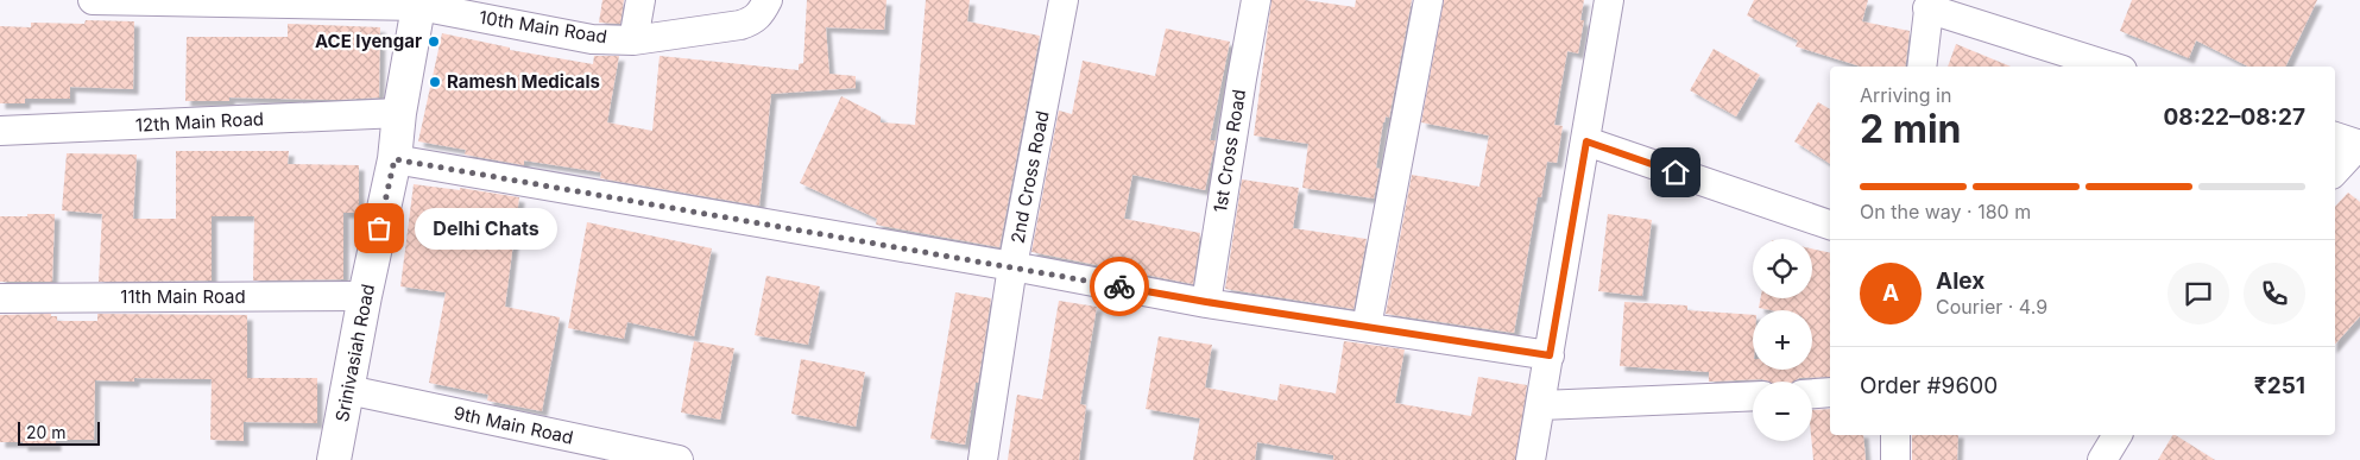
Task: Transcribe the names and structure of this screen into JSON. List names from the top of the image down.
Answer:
{
  "streets": {
    "street": [
      "10th Main Road",
      "12th Main Road",
      "1st Cross Road",
      "2nd Cross Road",
      "11th Main Road",
      "Srinivasiah Road",
      "9th Main Road"
    ]
  },
  "crossings": [
    ["10th Main Road", "Srinivasiah Road"],
    ["12th Main Road", "Srinivasiah Road"],
    ["11th Main Road", "Srinivasiah Road"],
    ["Srinivasiah Road", "9th Main Road"]
  ],
  "places": ["ACE Iyengar", "Ramesh Medicals", "Delhi Chats"],
  "scale_bar": "20 m",
  "page": {
    "heading": ["2 min", "Arriving in", "08:22–08:27"],
    "panel": [
      "Alex",
      "Courier · 4.9",
      "Order #9600",
      "₹251"
    ],
    "bar": "On the way · 180 m",
    "bubble": "Delhi Chats",
    "map_buttons": ["+", "−"],
    "round": "A",
    "scale": "20 m"
  }
}
